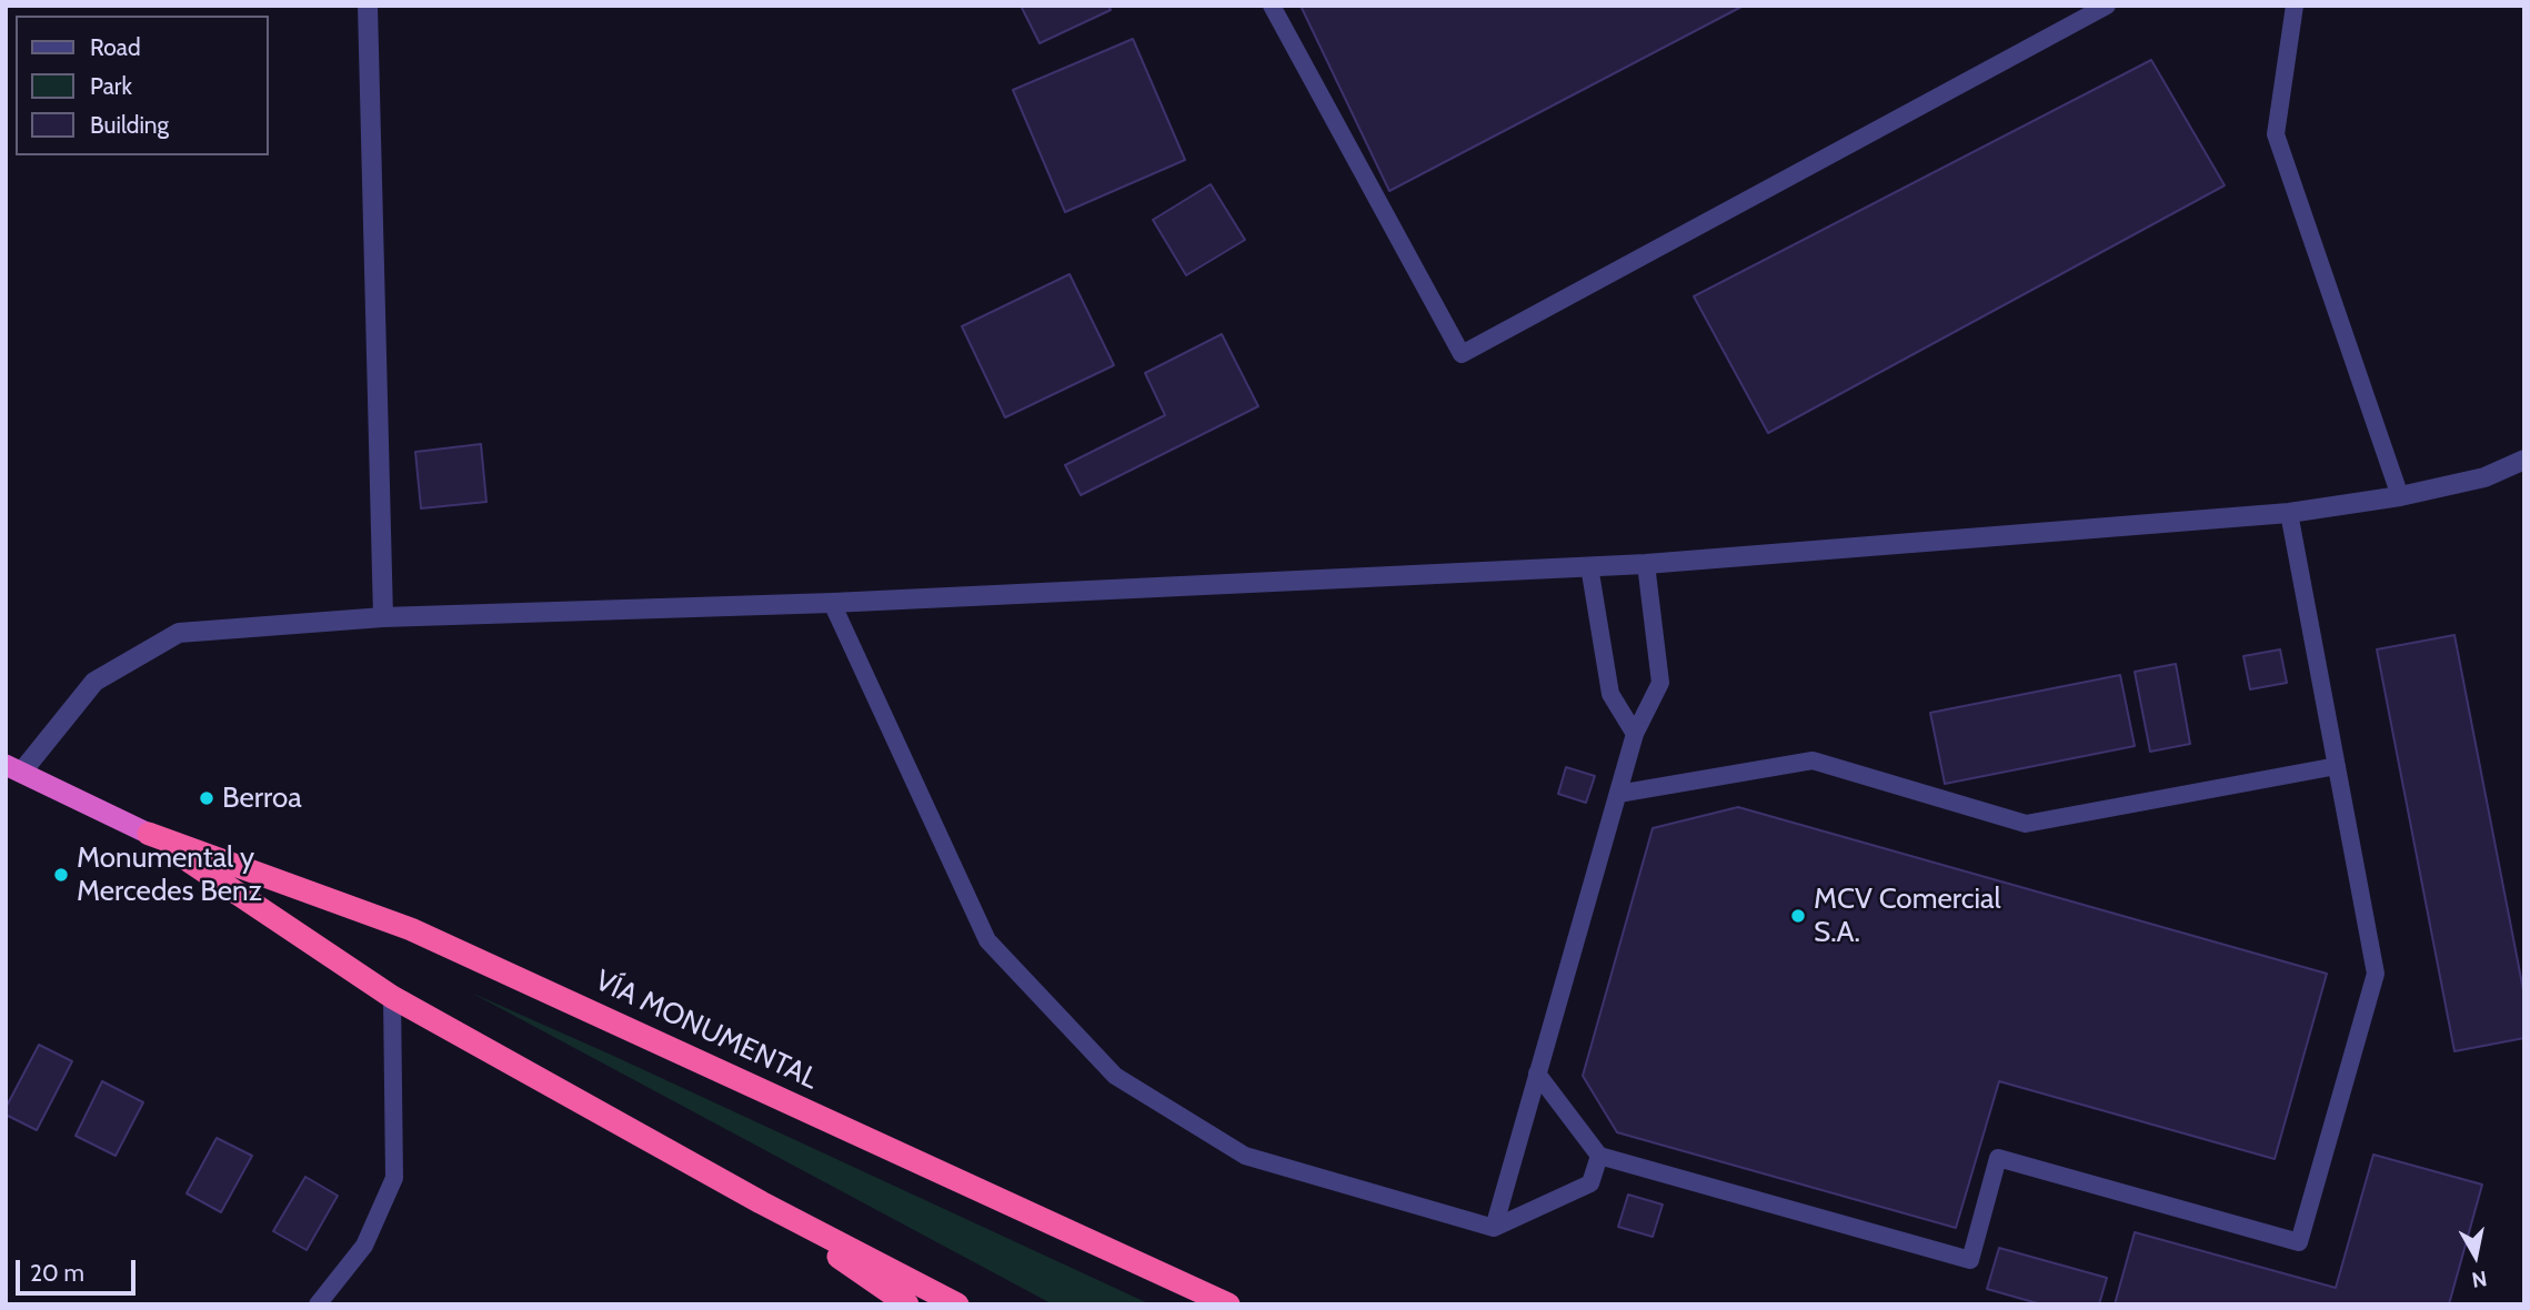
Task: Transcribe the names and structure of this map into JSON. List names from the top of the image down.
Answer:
{
  "streets": {
    "highway": ["VÍA MONUMENTAL"]
  },
  "places": ["Berroa", "Monumental y Mercedes Benz", "MCV Comercial S.A."],
  "legend": ["Road", "Park", "Building"],
  "scale_bar": "20 m",
  "north": "bottom"
}
